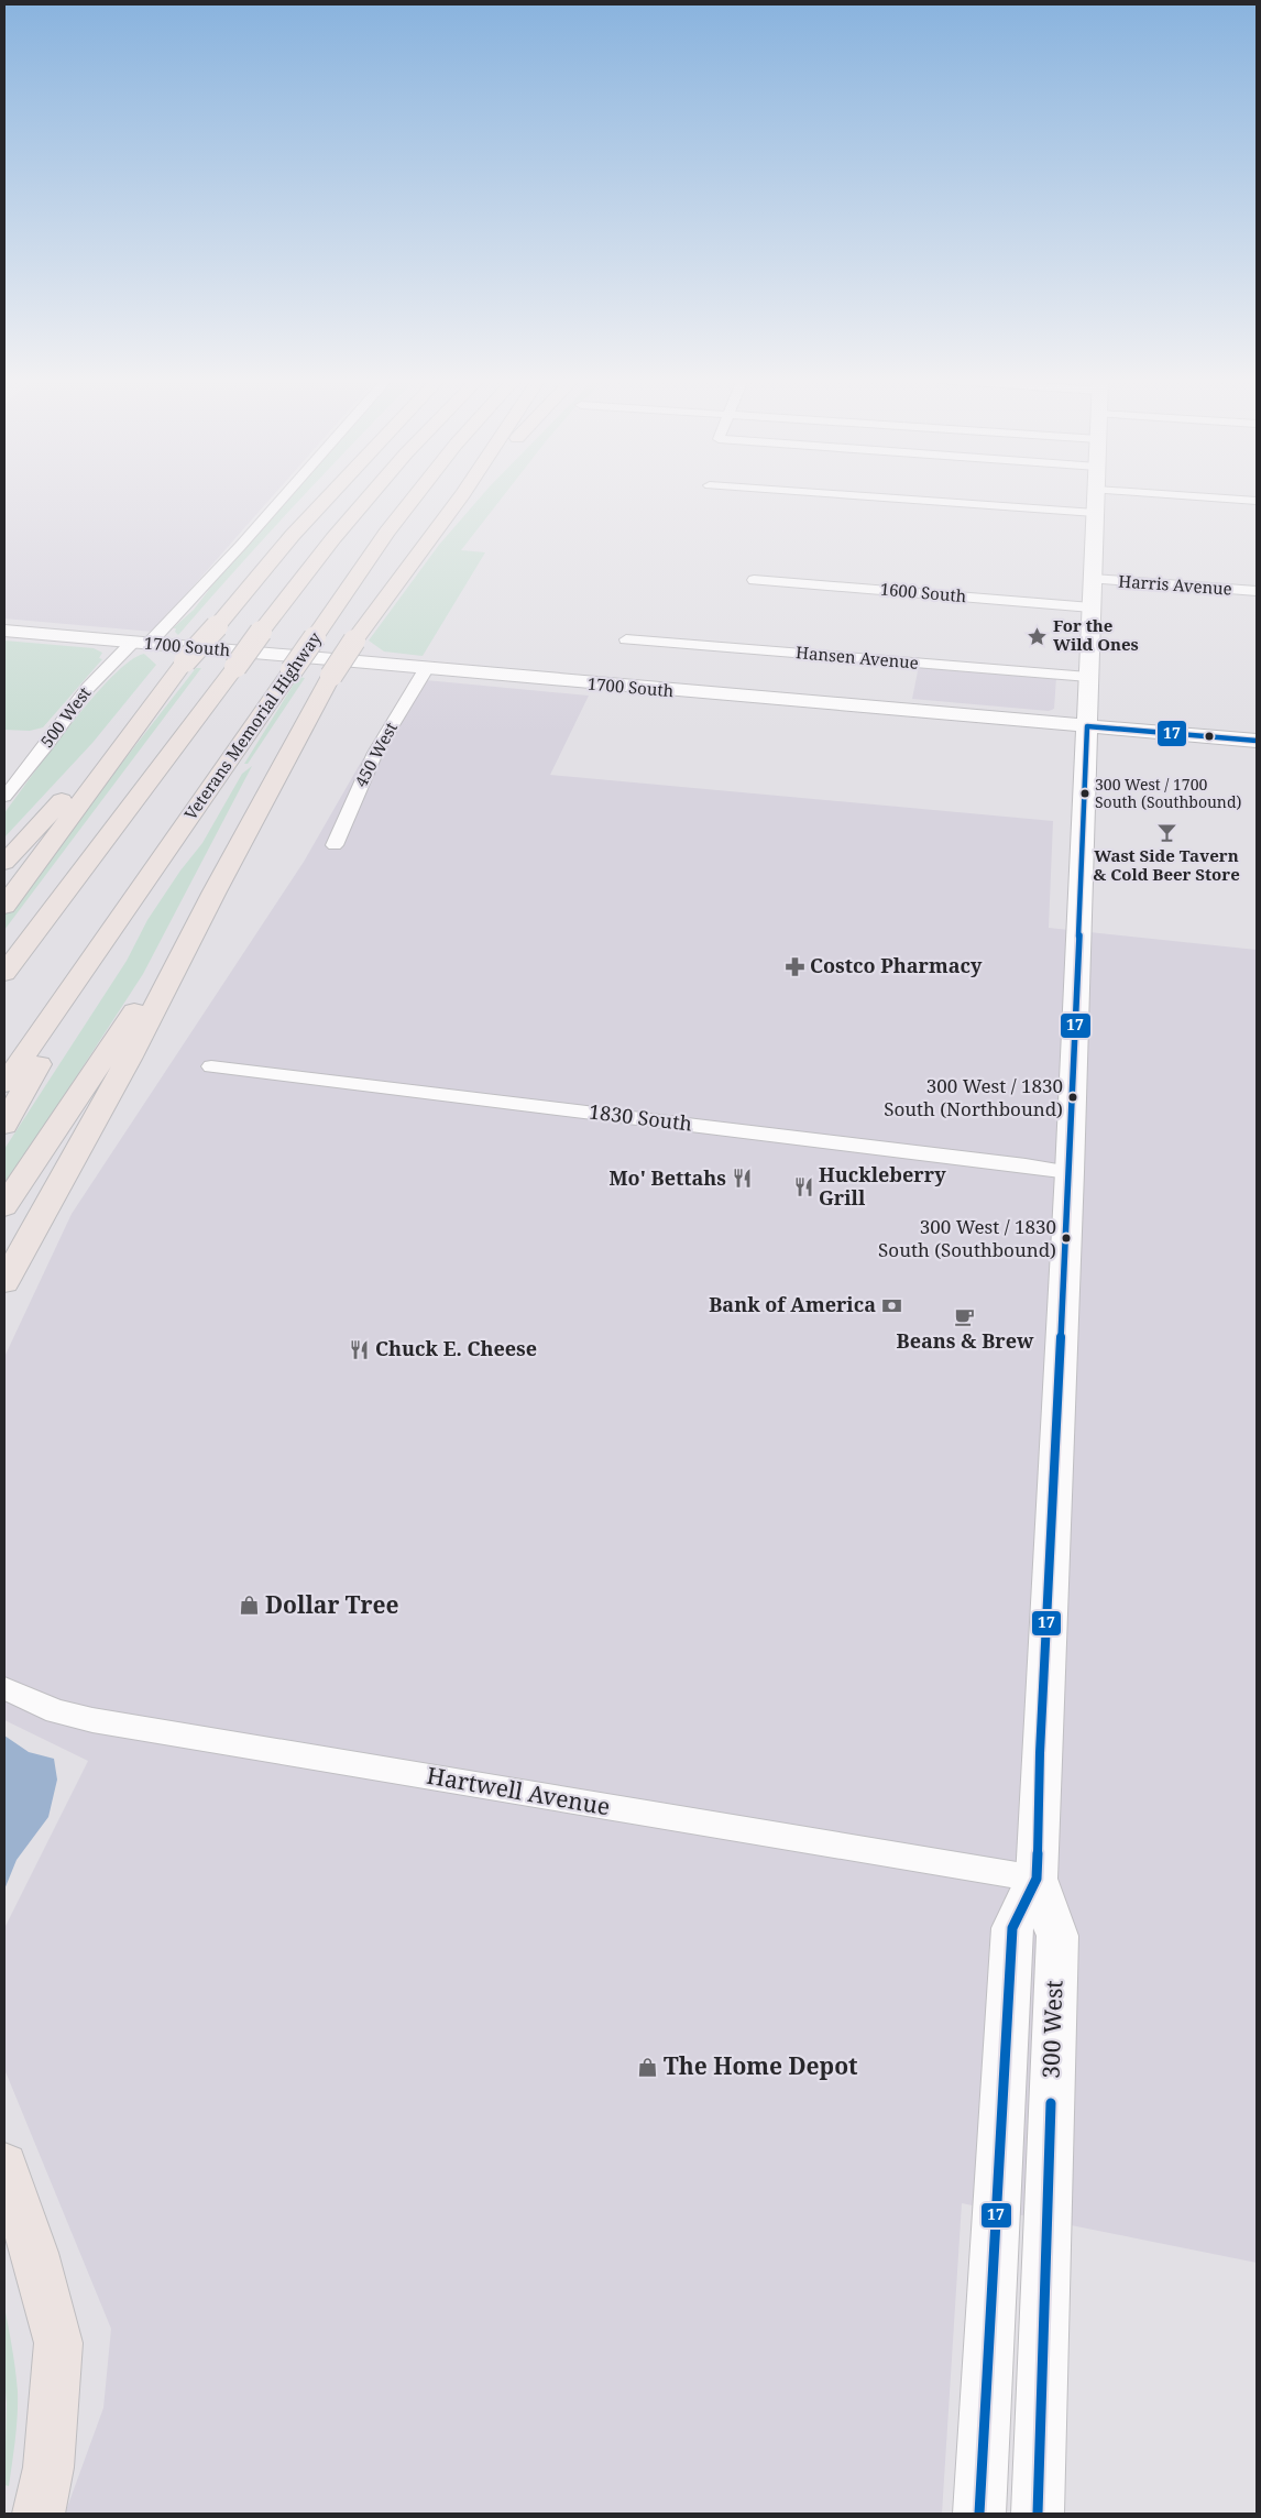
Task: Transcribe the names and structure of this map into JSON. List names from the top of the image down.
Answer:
{
  "streets": {
    "highway": ["Veterans Memorial Highway"],
    "main road": ["1700 South", "300 West"],
    "street": [
      "Harris Avenue",
      "1600 South",
      "Hansen Avenue",
      "500 West",
      "450 West",
      "1830 South",
      "Hartwell Avenue"
    ]
  },
  "crossings": [
    ["Harris Avenue", "300 West"],
    ["1600 South", "300 West"],
    ["1700 South", "500 West"],
    ["1700 South", "450 West"],
    ["1700 South", "300 West"],
    ["Hansen Avenue", "300 West"],
    ["1830 South", "300 West"],
    ["Hartwell Avenue", "300 West"]
  ],
  "places": {
    "place": ["For the Wild Ones"],
    "other": ["300 West / 1700 South (Southbound)", "300 West / 1830 South (Northbound)", "300 West / 1830 South (Southbound)"],
    "bar": ["Wast Side Tavern & Cold Beer Store"],
    "pharmacy": ["Costco Pharmacy"],
    "restaurant": ["Mo' Bettahs", "Huckleberry Grill", "Chuck E. Cheese"],
    "bank": ["Bank of America"],
    "cafe": ["Beans & Brew"],
    "shop": ["Dollar Tree", "The Home Depot"]
  },
  "lines": ["transit line 17"]
}
